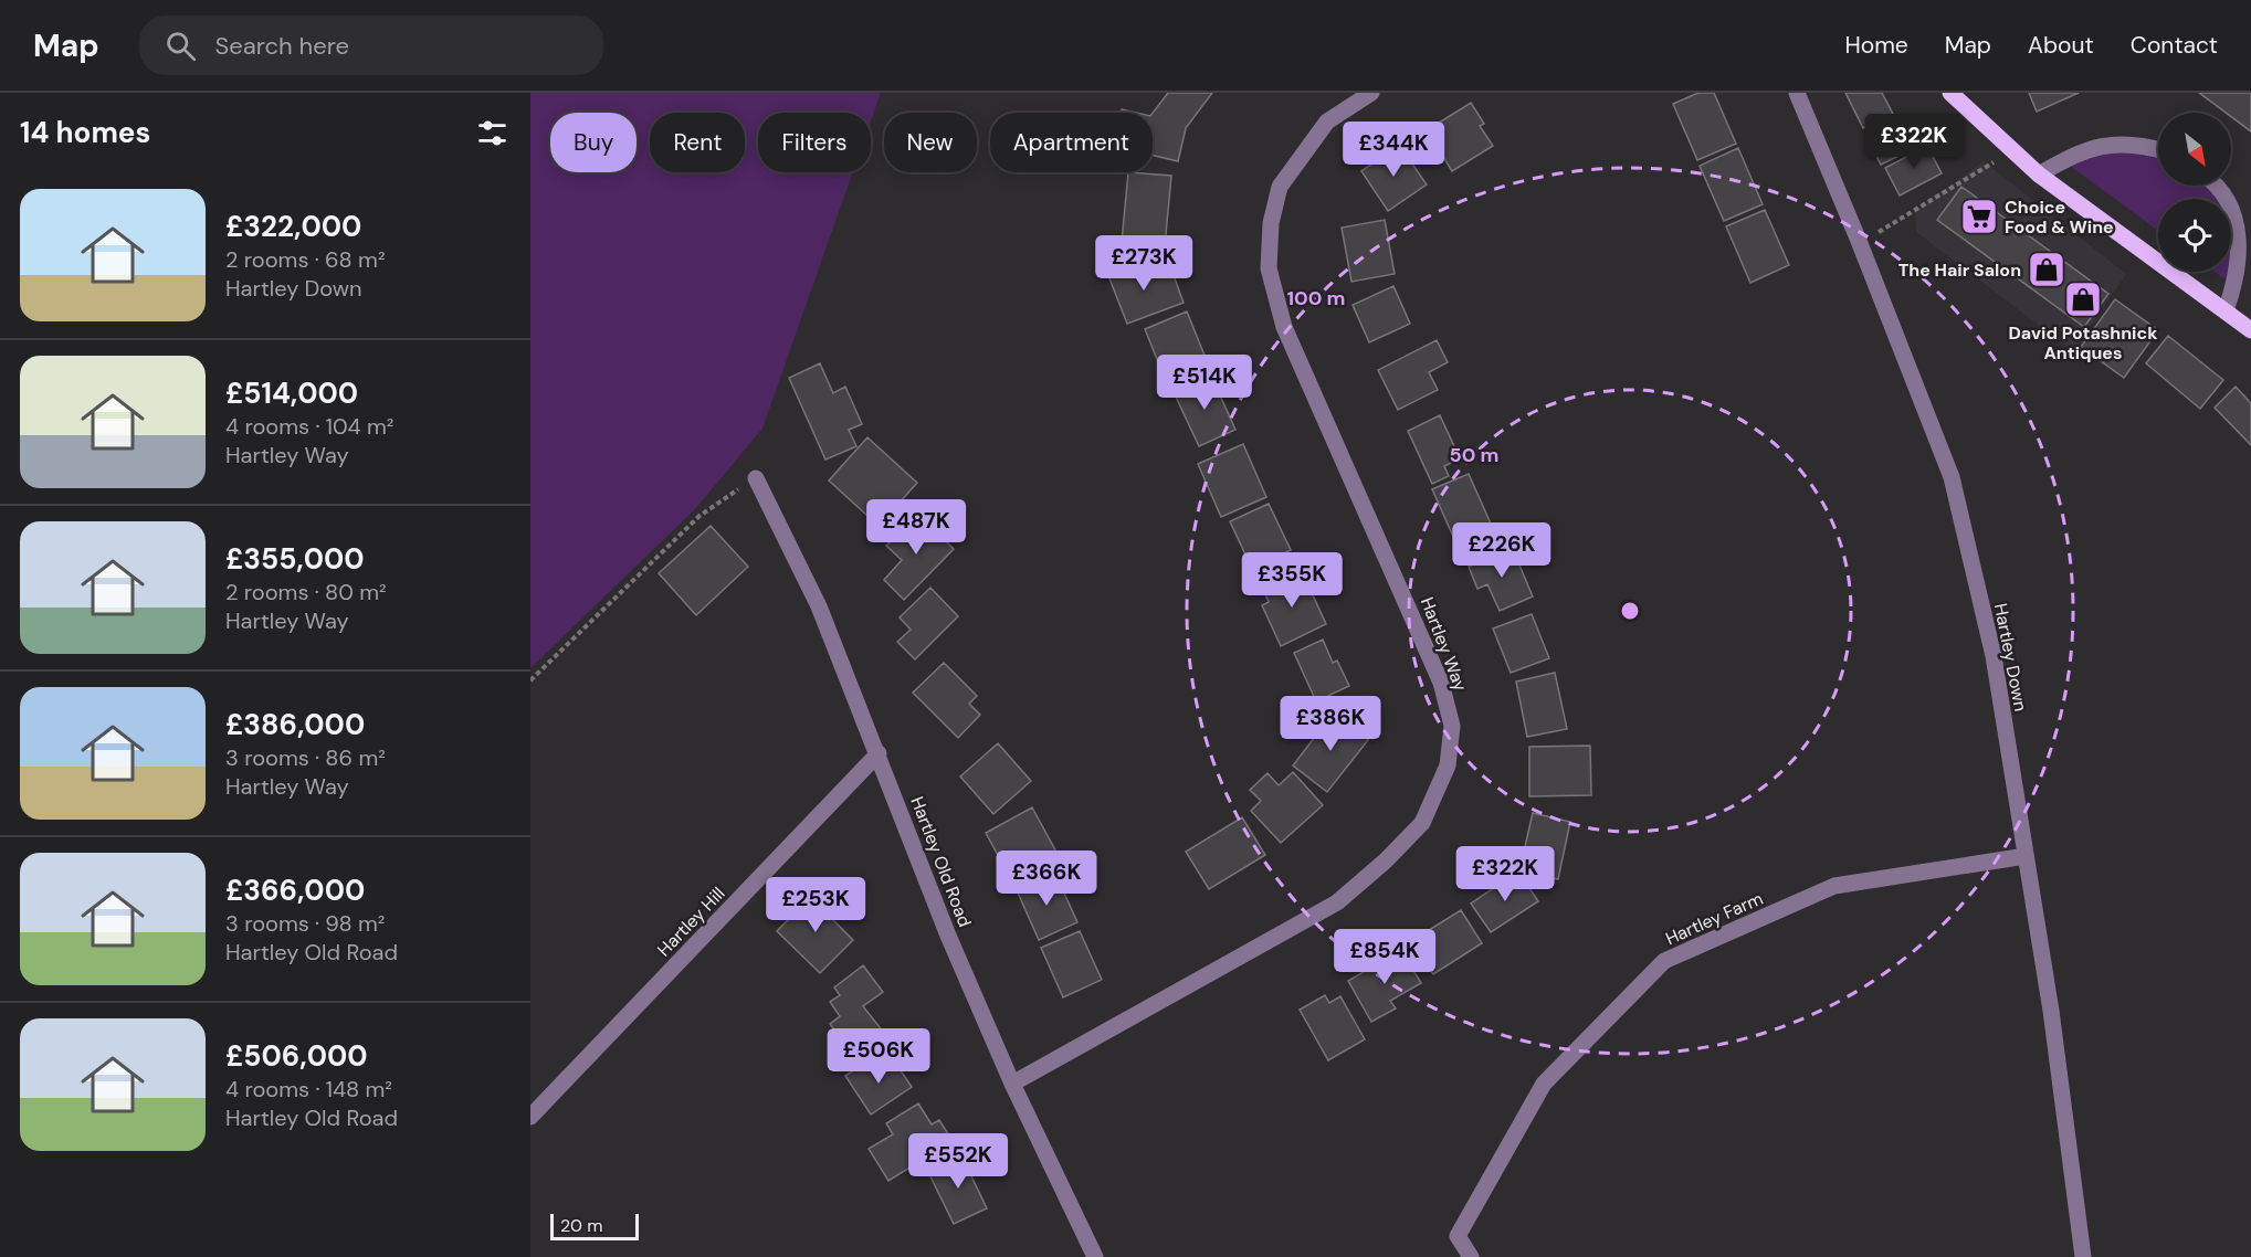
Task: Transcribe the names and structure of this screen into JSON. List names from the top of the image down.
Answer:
{
  "streets": {
    "street": [
      "Hartley Way",
      "Hartley Down",
      "Hartley Old Road",
      "Hartley Farm",
      "Hartley Hill"
    ]
  },
  "crossings": [
    ["Hartley Way", "Hartley Old Road"],
    ["Hartley Down", "Hartley Farm"],
    ["Hartley Old Road", "Hartley Hill"]
  ],
  "places": {
    "supermarket": ["Choice Food & Wine"],
    "shop": ["The Hair Salon", "David Potashnick Antiques"]
  },
  "scale_bar": "20 m",
  "north": "bottom right",
  "page": {
    "header": "Map",
    "search": "Search here",
    "nav": [
      "Home",
      "Map",
      "About",
      "Contact"
    ],
    "heading": "14 homes",
    "chip": [
      "Buy",
      "Rent",
      "Filters",
      "New",
      "Apartment"
    ],
    "price": [
      "£322K",
      "£344K",
      "£273K",
      "£514K",
      "£487K",
      "£226K",
      "£355K",
      "£386K",
      "£322K",
      "£366K",
      "£253K",
      "£854K",
      "£506K",
      "£552K"
    ],
    "list": [
      {
        "name": "£322,000",
        "note": "2 rooms · 68 m² · Hartley Down"
      },
      {
        "name": "£514,000",
        "note": "4 rooms · 104 m² · Hartley Way"
      },
      {
        "name": "£355,000",
        "note": "2 rooms · 80 m² · Hartley Way"
      },
      {
        "name": "£386,000",
        "note": "3 rooms · 86 m² · Hartley Way"
      },
      {
        "name": "£366,000",
        "note": "3 rooms · 98 m² · Hartley Old Road"
      },
      {
        "name": "£506,000",
        "note": "4 rooms · 148 m² · Hartley Old Road"
      }
    ],
    "scale": "20 m"
  },
  "rings": ["100 m", "50 m"]
}
